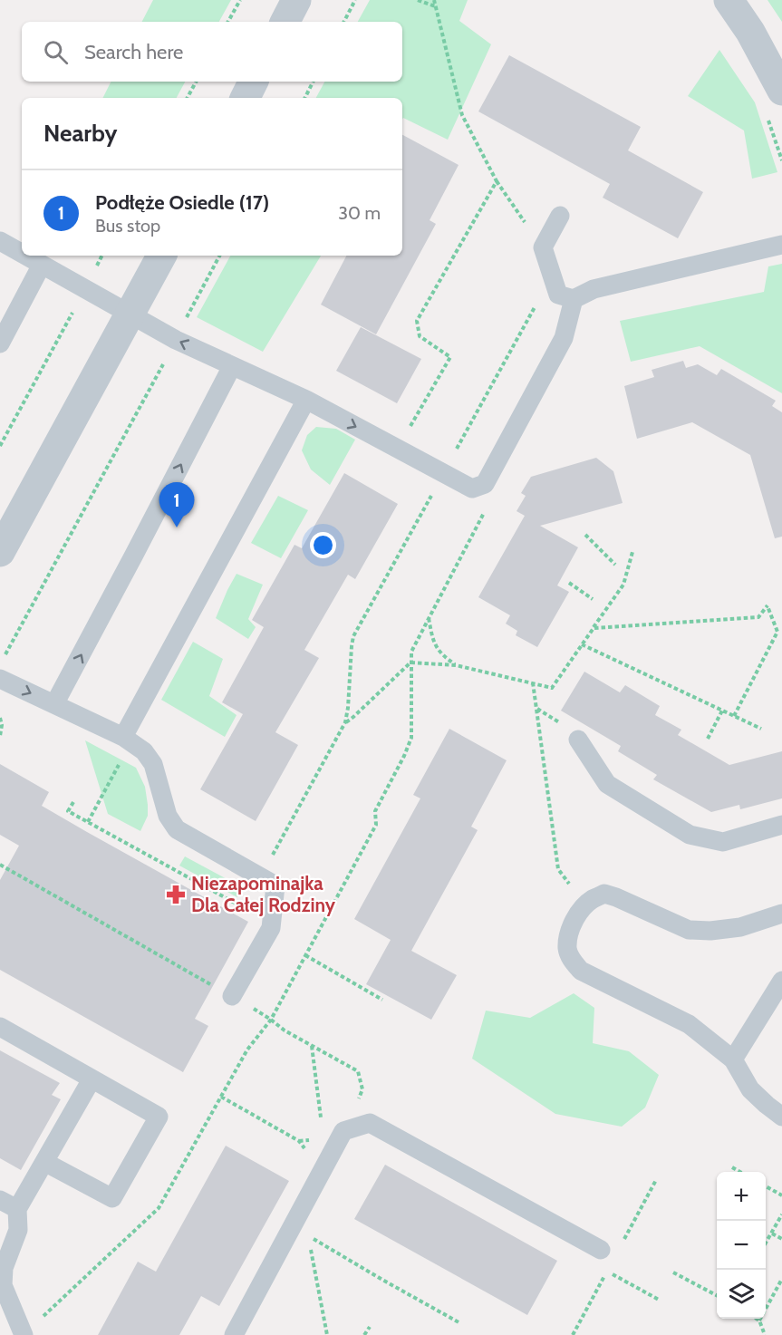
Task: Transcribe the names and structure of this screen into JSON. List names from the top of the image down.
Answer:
{
  "places": {
    "pharmacy": ["Niezapominajka Dla Całej Rodziny"]
  },
  "page": {
    "search": "Search here",
    "heading": "Nearby",
    "list": [
      {
        "mark": "1",
        "name": "Podłęże Osiedle (17)",
        "note": "Bus stop",
        "value": "30 m"
      }
    ],
    "pins": "1",
    "map_buttons": ["+", "−"]
  }
}
